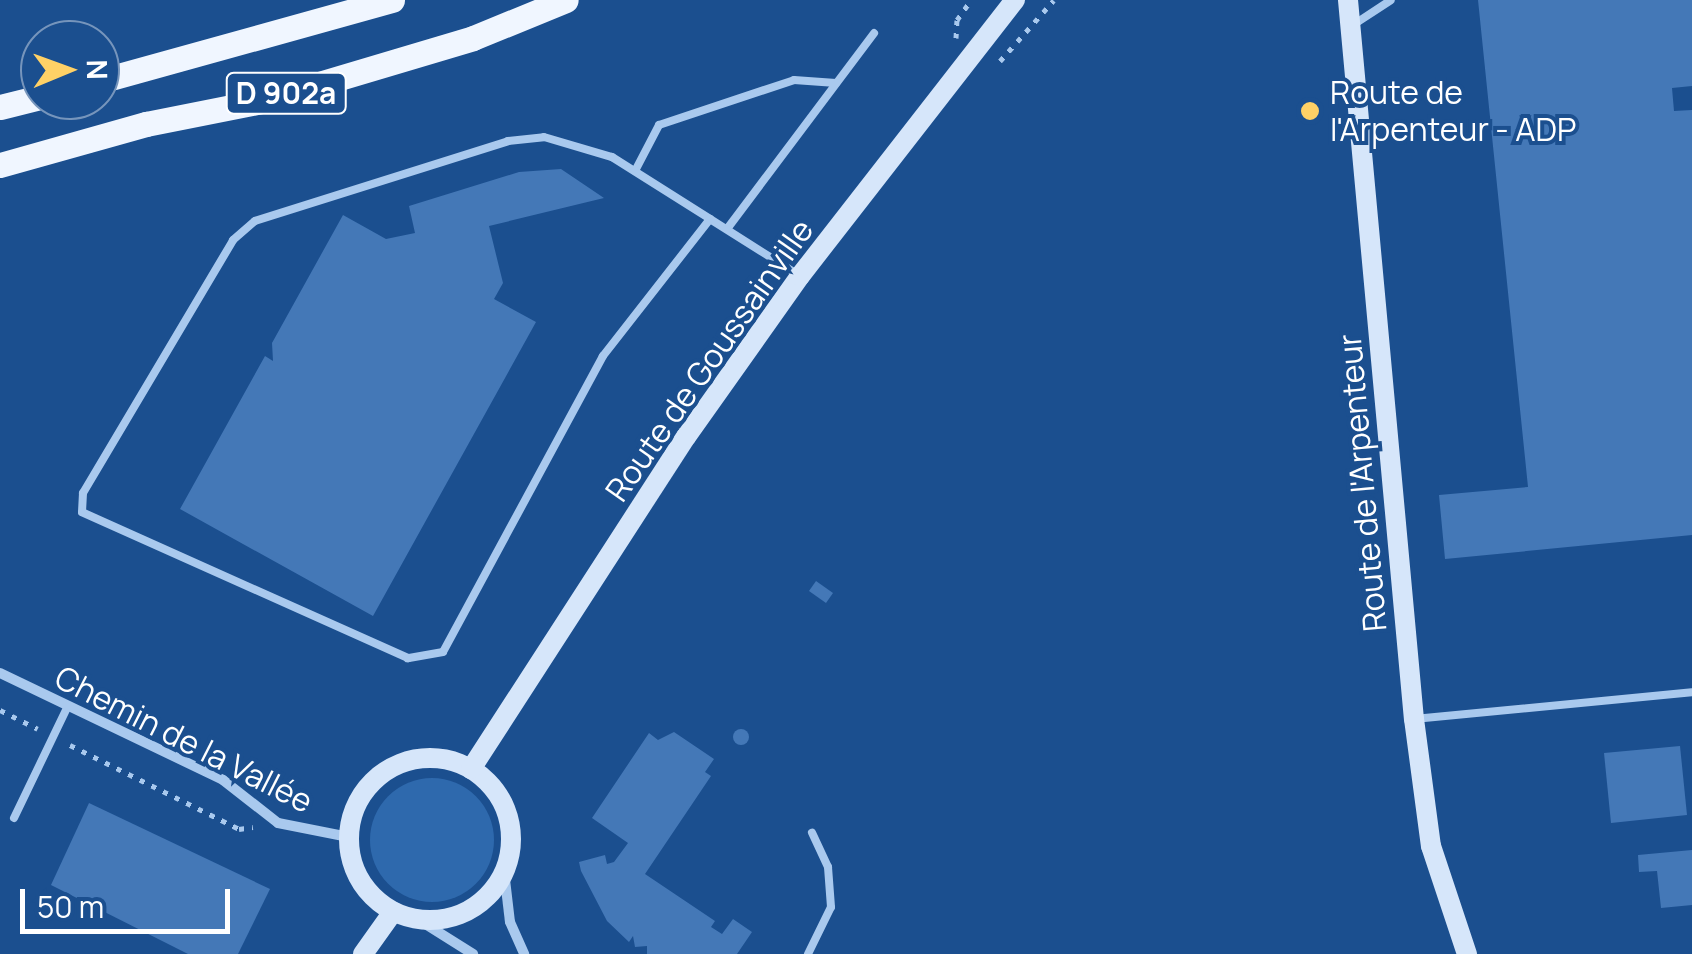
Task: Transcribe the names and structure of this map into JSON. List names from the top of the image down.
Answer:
{
  "streets": {
    "main road": ["D 902a"],
    "street": ["Route de Goussainville", "Route de l'Arpenteur", "Chemin de la Vallée"]
  },
  "crossings": [
    ["Route de Goussainville", "Chemin de la Vallée"]
  ],
  "places": ["Route de l'Arpenteur - ADP"],
  "scale_bar": "50 m",
  "north": "right"
}
